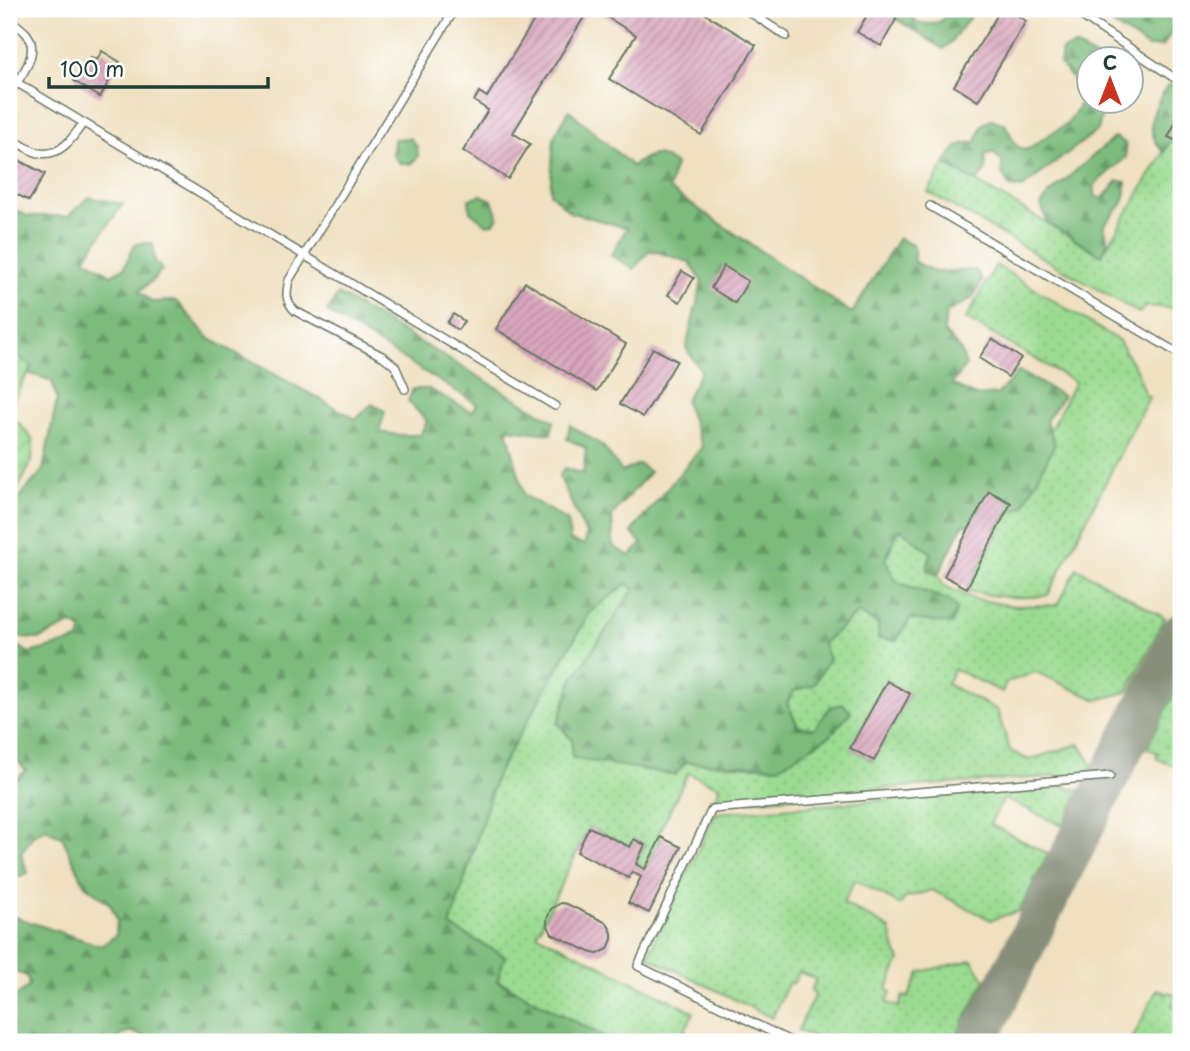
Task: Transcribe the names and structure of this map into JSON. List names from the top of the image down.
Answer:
{
  "scale_bar": "100 m",
  "north": "top"
}
